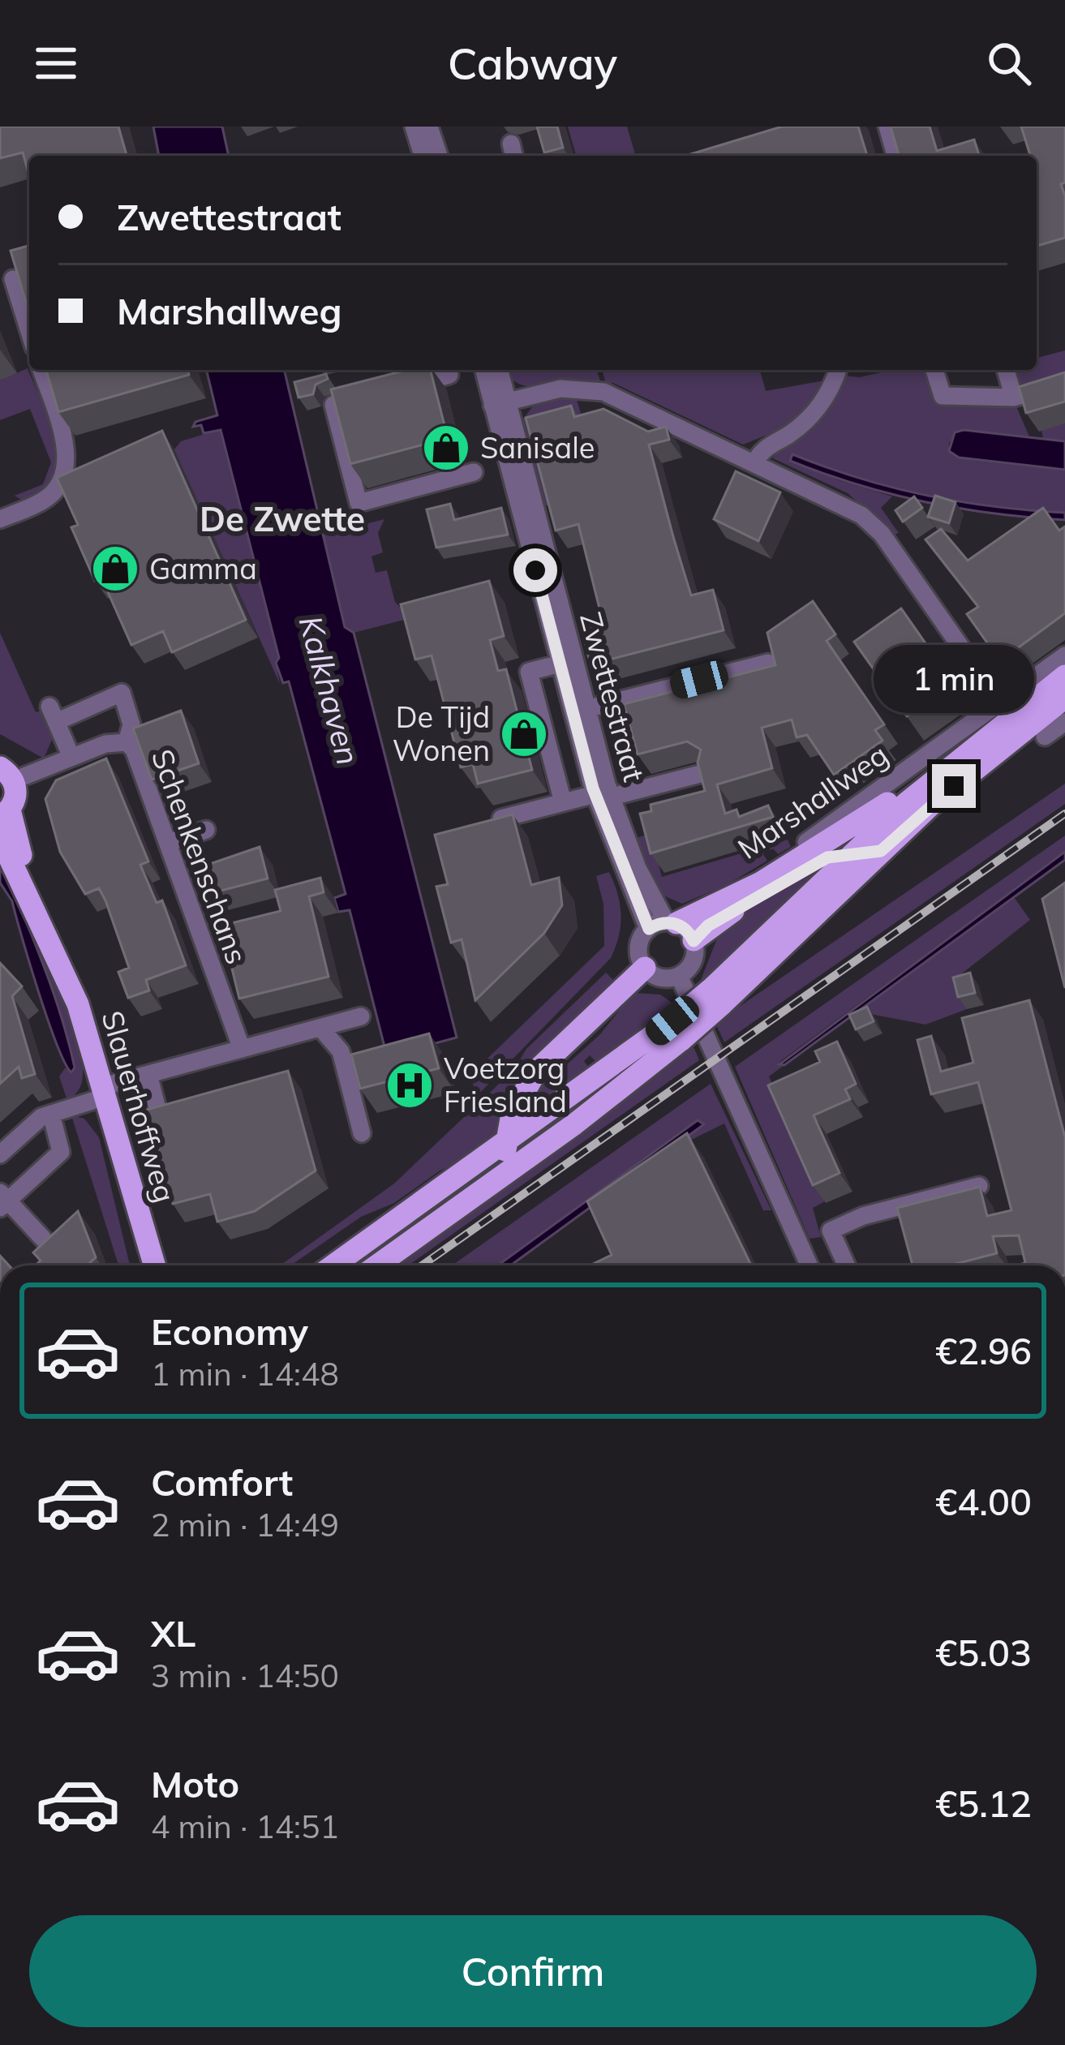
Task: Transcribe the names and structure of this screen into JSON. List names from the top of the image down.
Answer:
{
  "streets": {
    "main road": ["Marshallweg", "Slauerhoffweg"],
    "street": ["Zwettestraat", "Schenkenschans"]
  },
  "districts": ["De Zwette"],
  "water": ["Kalkhaven"],
  "places": {
    "shop": ["Sanisale", "Gamma", "De Tijd Wonen"],
    "hospital": ["Voetzorg Friesland"]
  },
  "page": {
    "header": "Cabway",
    "banner": ["Zwettestraat", "Marshallweg"],
    "bubble": "1 min",
    "list": [
      {
        "name": "Economy",
        "note": "1 min · 14:48",
        "value": "€2.96"
      },
      {
        "name": "Comfort",
        "note": "2 min · 14:49",
        "value": "€4.00"
      },
      {
        "name": "XL",
        "note": "3 min · 14:50",
        "value": "€5.03"
      },
      {
        "name": "Moto",
        "note": "4 min · 14:51",
        "value": "€5.12"
      }
    ],
    "buttons": "Confirm"
  }
}
